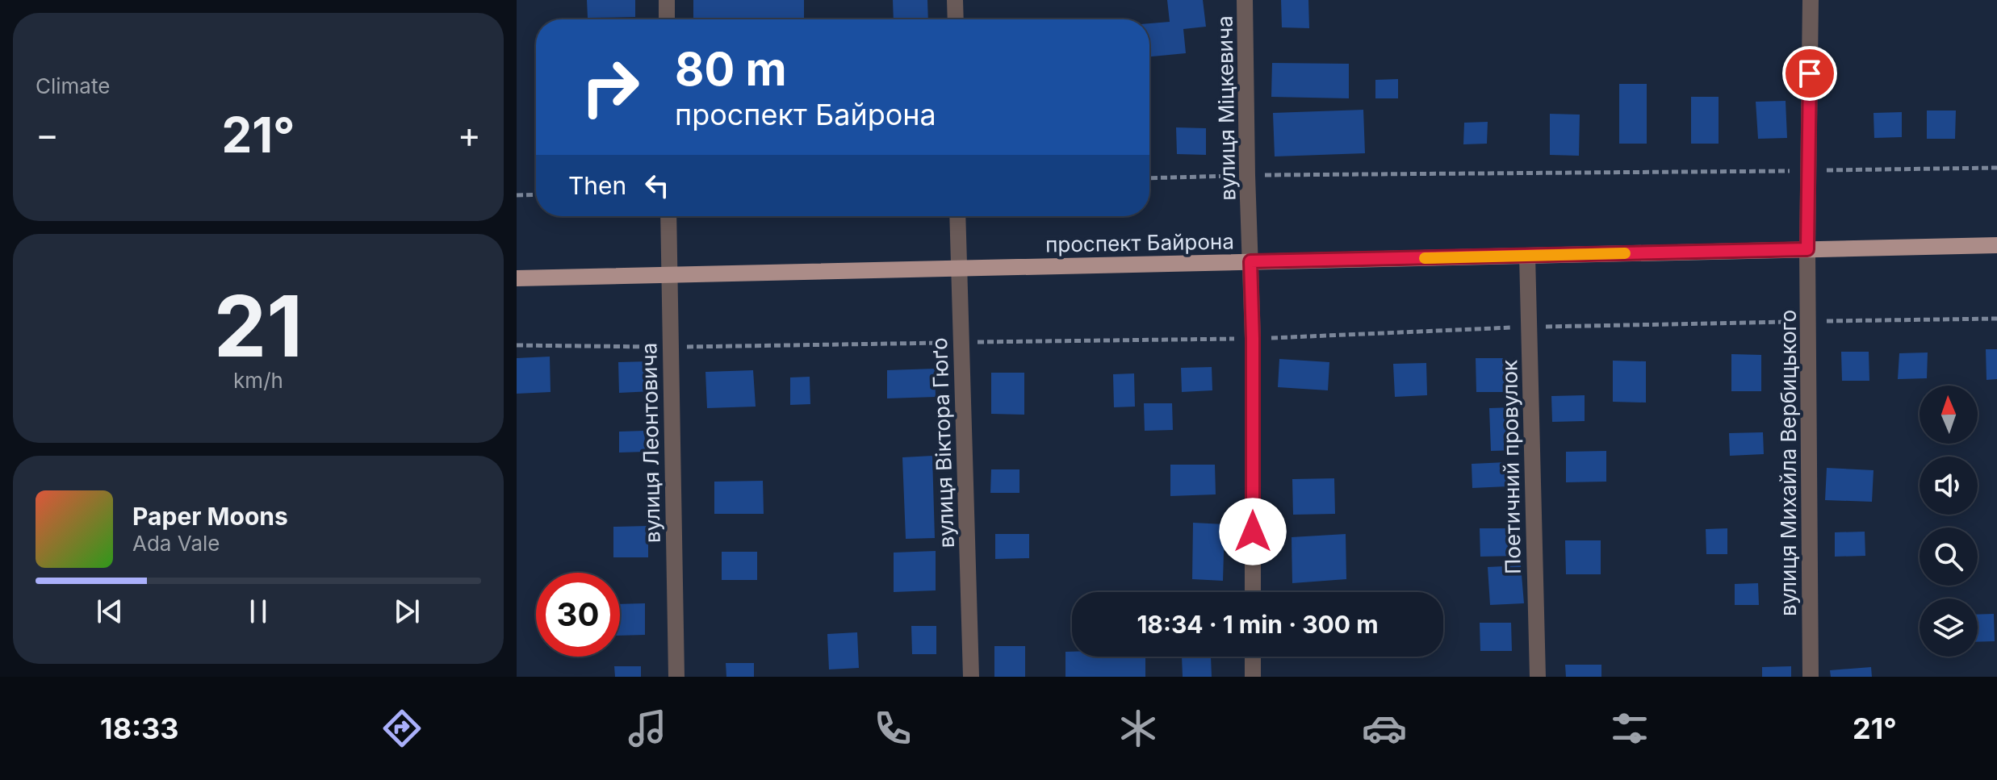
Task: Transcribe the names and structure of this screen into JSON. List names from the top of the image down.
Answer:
{
  "streets": {
    "main road": ["проспект Байрона"],
    "street": [
      "вулиця Міцкевича",
      "вулиця Леонтовича",
      "вулиця Віктора Гюґо",
      "вулиця Михайла Вербицького",
      "Поетичний провулок"
    ]
  },
  "crossings": [
    ["вулиця Міцкевича", "проспект Байрона"],
    ["проспект Байрона", "вулиця Леонтовича"],
    ["проспект Байрона", "вулиця Віктора Гюґо"],
    ["проспект Байрона", "вулиця Михайла Вербицького"],
    ["проспект Байрона", "Поетичний провулок"]
  ],
  "north": "top",
  "page": {
    "tile": [
      "Climate",
      ["21", "km/h"]
    ],
    "turn": ["80 m", "проспект Байрона"],
    "heat": ["−", "21°", "+"],
    "then": "Then",
    "song": ["Paper Moons", "Ada Vale"],
    "limit": "30",
    "trip": "18:34 · 1 min · 300 m",
    "tabs": ["18:33", "21°"]
  }
}
